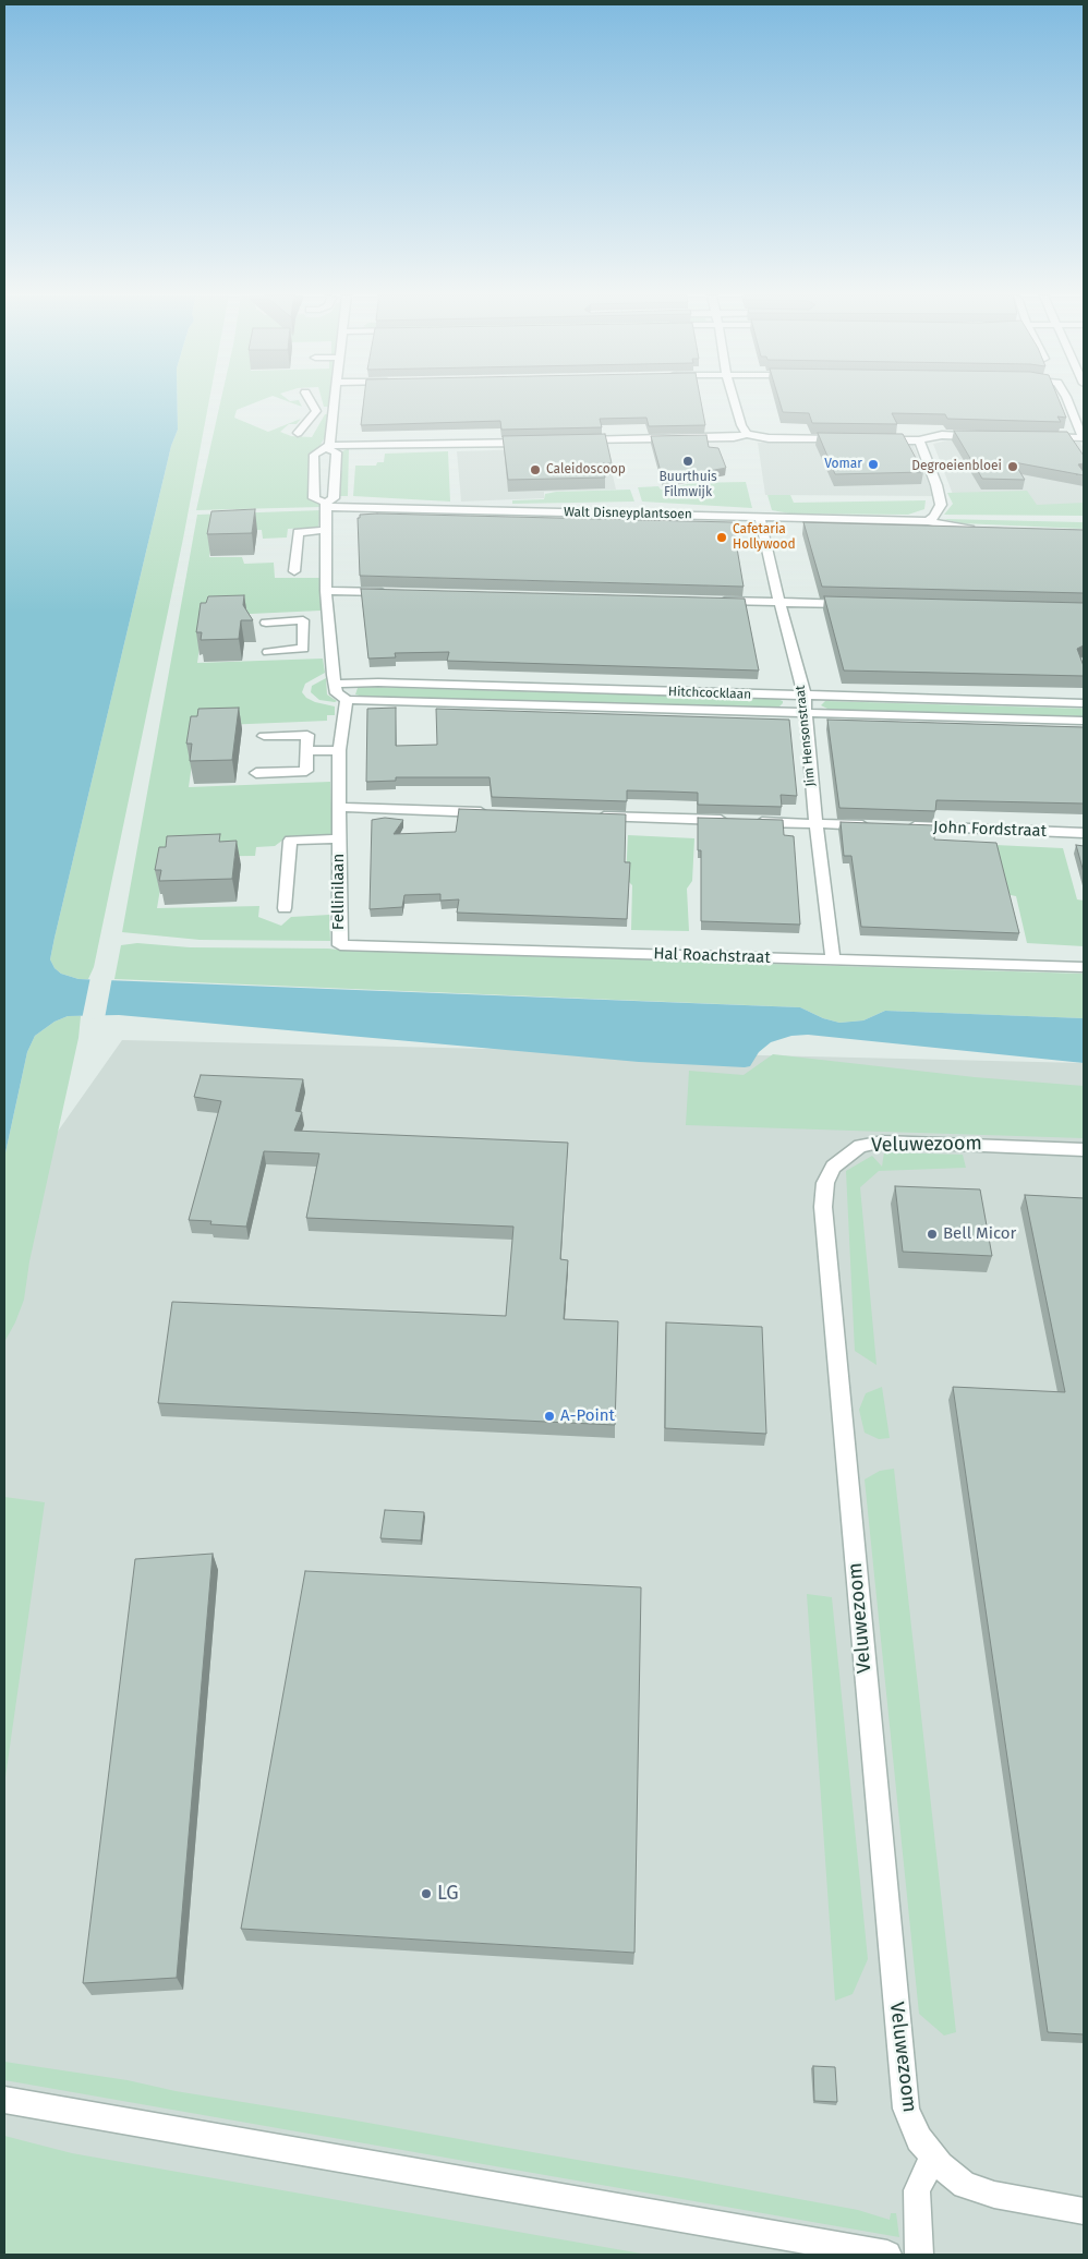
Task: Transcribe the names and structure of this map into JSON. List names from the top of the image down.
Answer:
{
  "streets": {
    "street": [
      "Walt Disneyplantsoen",
      "Hitchcocklaan",
      "Jim Hensonstraat",
      "John Fordstraat",
      "Fellinilaan",
      "Hal Roachstraat",
      "Veluwezoom"
    ]
  },
  "crossings": [
    ["Walt Disneyplantsoen", "Jim Hensonstraat"],
    ["Hitchcocklaan", "Jim Hensonstraat"],
    ["Hitchcocklaan", "Fellinilaan"],
    ["Jim Hensonstraat", "Hal Roachstraat"],
    ["Fellinilaan", "Hal Roachstraat"]
  ],
  "places": [
    "Buurthuis Filmwijk",
    "Vomar",
    "Degroeienbloei",
    "Caleidoscoop",
    "Cafetaria Hollywood",
    "Bell Micor",
    "A-Point",
    "LG"
  ]
}
